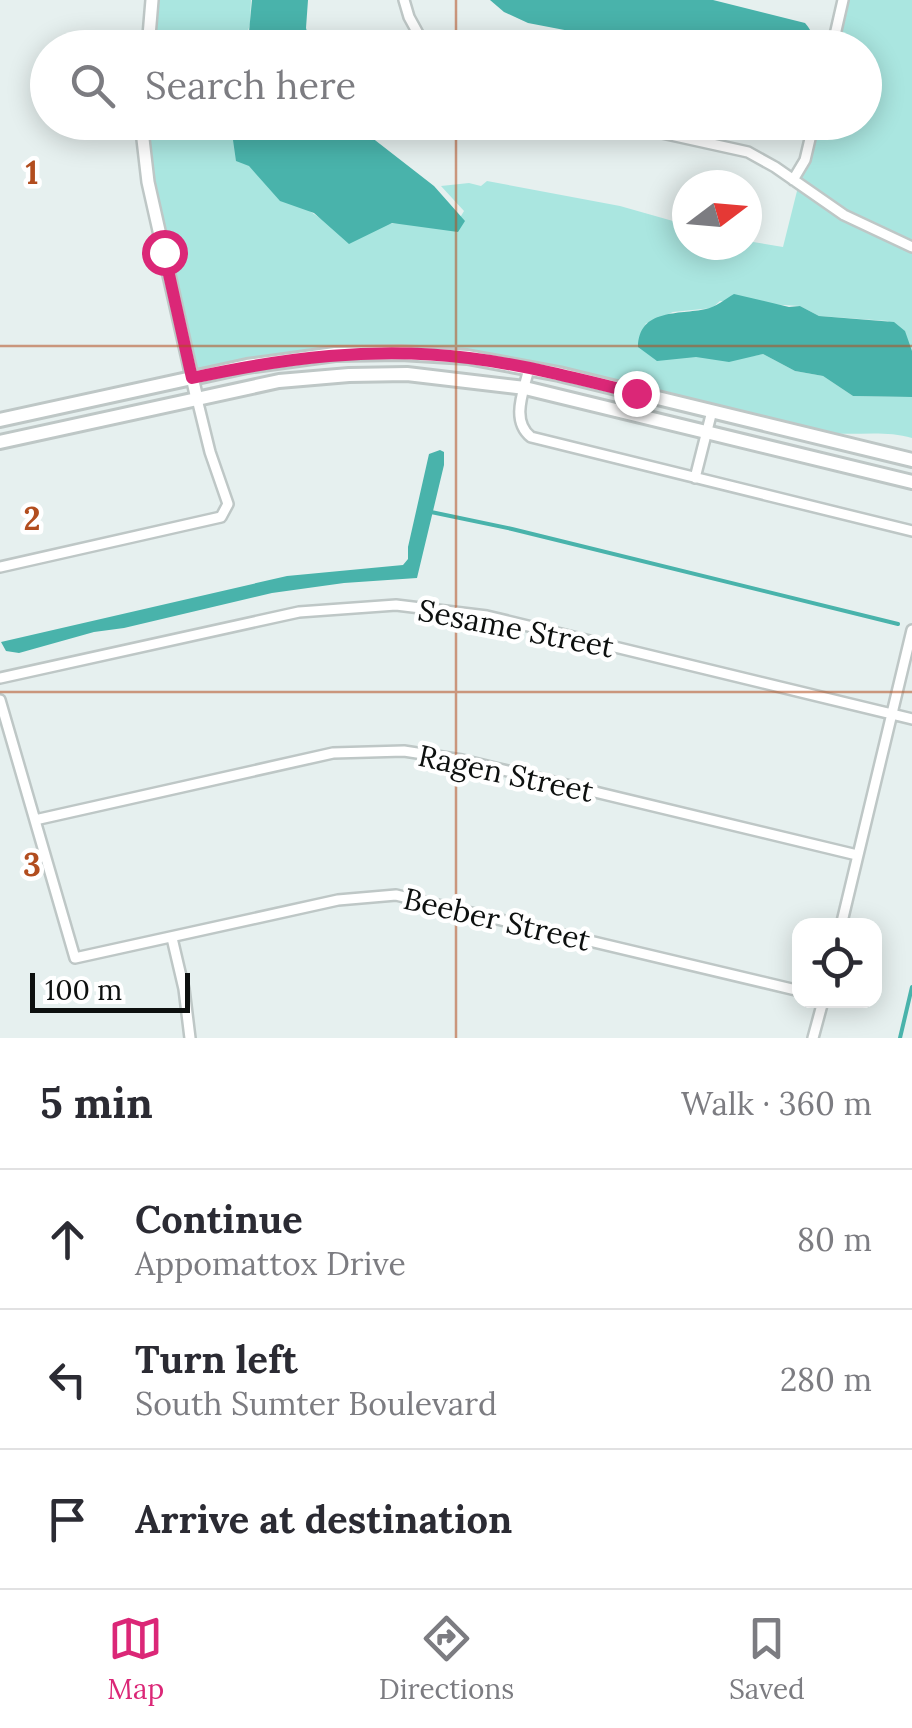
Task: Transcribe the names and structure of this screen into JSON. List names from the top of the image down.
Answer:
{
  "streets": {
    "street": ["Sesame Street", "Ragen Street", "Beeber Street"]
  },
  "crossings": [
    ["Ragen Street", "Beeber Street"]
  ],
  "scale_bar": "100 m",
  "north": "right",
  "page": {
    "search": "Search here",
    "scale": "100 m",
    "heading": ["5 min", "Walk · 360 m"],
    "list": [
      ["Continue", "Appomattox Drive", "80 m"],
      ["Turn left", "South Sumter Boulevard", "280 m"],
      "Arrive at destination"
    ],
    "nav": ["Map", "Directions", "Saved"]
  },
  "grid": {
    "rows": ["1", "2", "3"]
  }
}
